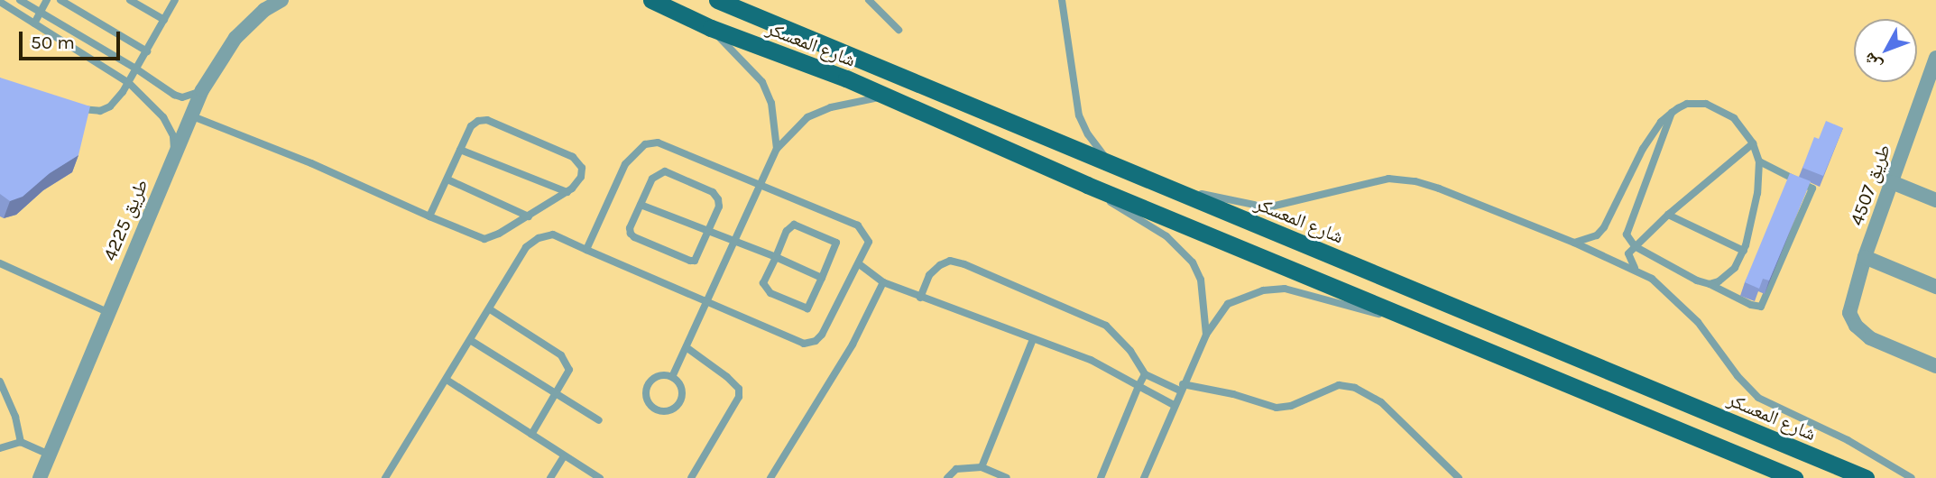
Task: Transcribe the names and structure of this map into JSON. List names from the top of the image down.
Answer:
{
  "streets": {
    "main road": ["شارع المعسكر"],
    "street": ["طريق 4507", "طريق 4225"]
  },
  "scale_bar": "50 m",
  "north": "bottom left"
}
